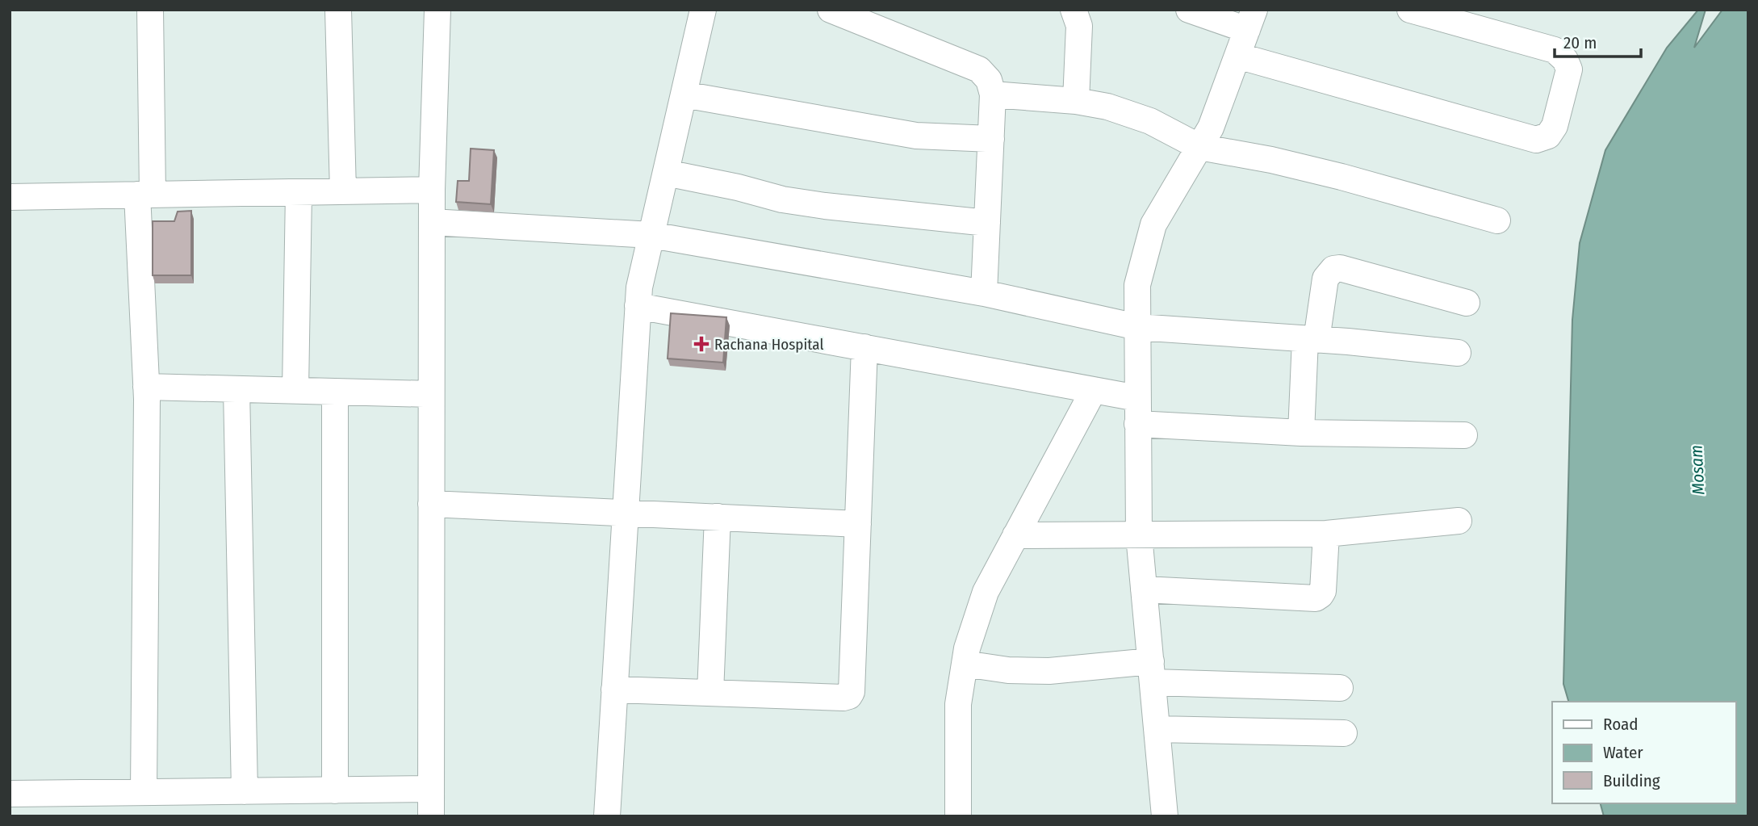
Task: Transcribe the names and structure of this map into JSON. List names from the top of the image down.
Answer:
{
  "water": ["Mosam"],
  "places": {
    "health": ["Rachana Hospital"]
  },
  "legend": ["Road", "Water", "Building"],
  "scale_bar": "20 m"
}
